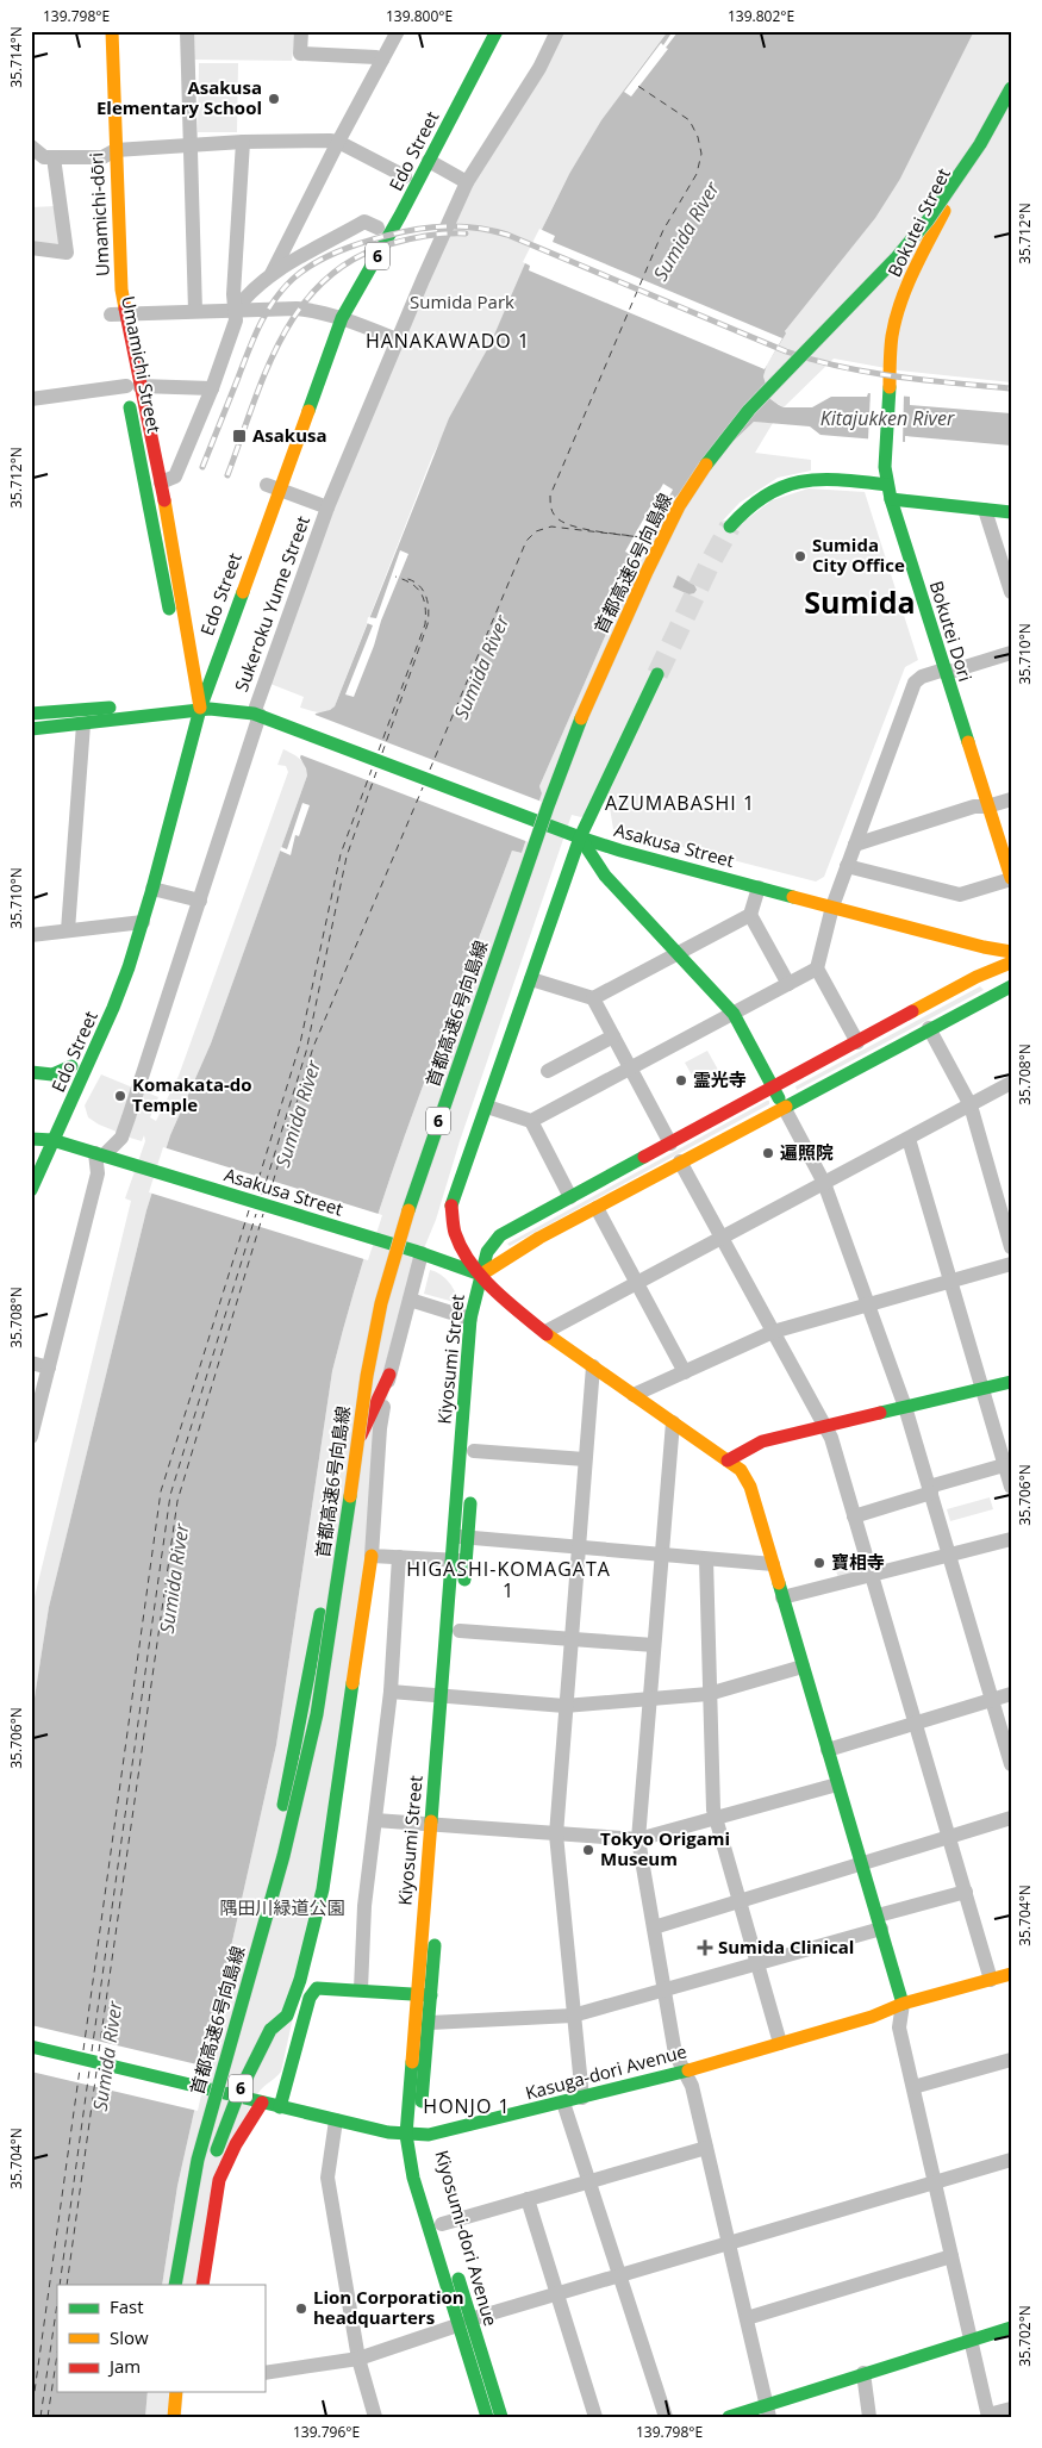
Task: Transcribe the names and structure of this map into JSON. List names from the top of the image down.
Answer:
{
  "streets": {
    "main road": [
      "Edo Street",
      "Umamichi-dōri",
      "Bokutei Street",
      "6",
      "Umamichi Street",
      "首都高速6号向島線",
      "Bokutei Dori",
      "Asakusa Street",
      "Kiyosumi Street",
      "Kasuga-dori Avenue",
      "Kiyosumi-dori Avenue"
    ],
    "street": ["Sukeroku Yume Street"]
  },
  "crossings": [
    ["Edo Street", "Umamichi-dōri"],
    ["Edo Street", "Umamichi Street"],
    ["Edo Street", "Asakusa Street"],
    ["Umamichi-dōri", "Umamichi Street"],
    ["Bokutei Street", "Bokutei Dori"],
    ["6", "首都高速6号向島線"],
    ["首都高速6号向島線", "Asakusa Street"],
    ["Sukeroku Yume Street", "Asakusa Street"],
    ["Asakusa Street", "Kiyosumi Street"],
    ["Kiyosumi Street", "Kasuga-dori Avenue"],
    ["Kiyosumi Street", "Kiyosumi-dori Avenue"],
    ["Kasuga-dori Avenue", "Kiyosumi-dori Avenue"]
  ],
  "districts": [
    "HANAKAWADO 1",
    "Sumida",
    "AZUMABASHI 1",
    "HIGASHI-KOMAGATA 1",
    "HONJO 1"
  ],
  "water": ["Sumida River", "Kitajukken River"],
  "parks": ["Sumida Park", "隅田川緑道公園"],
  "places": {
    "other": [
      "Asakusa Elementary School",
      "Sumida City Office",
      "霊光寺",
      "Komakata-do Temple",
      "遍照院",
      "寶相寺",
      "Tokyo Origami Museum",
      "Lion Corporation headquarters"
    ],
    "transit": ["Asakusa"],
    "health": ["Sumida Clinical"]
  },
  "legend": ["Fast", "Slow", "Jam"],
  "coordinates": [
    "139.798°E",
    "139.800°E",
    "139.802°E",
    "35.714°N",
    "35.712°N",
    "35.710°N",
    "35.708°N",
    "35.706°N",
    "35.704°N",
    "35.702°N",
    "139.796°E"
  ]
}
